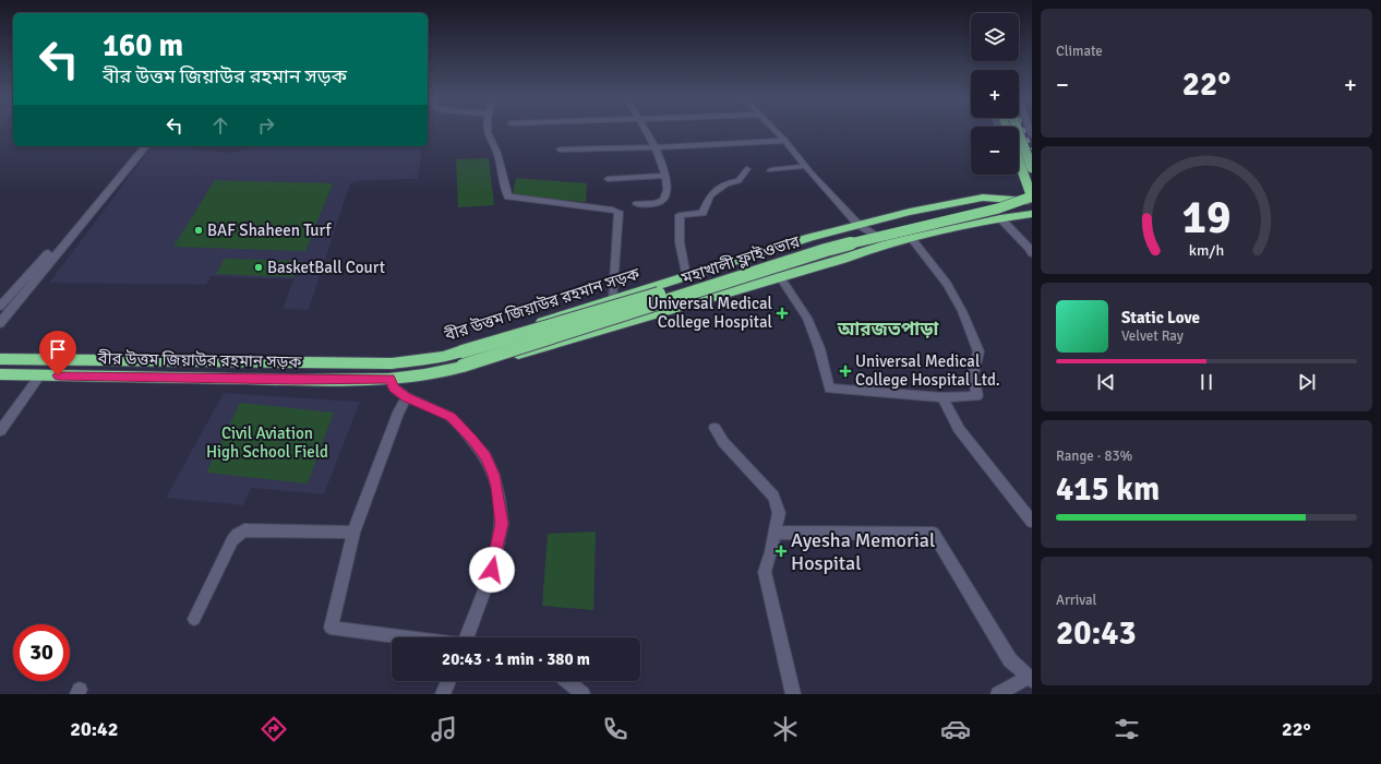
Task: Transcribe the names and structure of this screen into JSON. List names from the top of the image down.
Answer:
{
  "streets": {
    "highway": ["মহাখালী ফ্লাইওভার", "বীর উত্তম জিয়াউর রহমান সড়ক"]
  },
  "crossings": [
    ["মহাখালী ফ্লাইওভার", "বীর উত্তম জিয়াউর রহমান সড়ক"]
  ],
  "districts": ["আরজতপাড়া"],
  "parks": ["Civil Aviation High School Field"],
  "places": {
    "other": ["BAF Shaheen Turf", "BasketBall Court"],
    "health": ["Universal Medical College Hospital", "Universal Medical College Hospital Ltd.", "Ayesha Memorial Hospital"]
  },
  "page": {
    "tile": [
      "Climate",
      ["Range · 83%", "415 km"],
      ["Arrival", "20:43"]
    ],
    "map_buttons": ["+", "−"],
    "turn": ["160 m", "বীর উত্তম জিয়াউর রহমান সড়ক"],
    "heat": ["−", "22°", "+"],
    "song": ["Static Love", "Velvet Ray"],
    "limit": "30",
    "trip": "20:43 · 1 min · 380 m",
    "tabs": ["20:42", "22°"],
    "gauge": ["19", "km/h"]
  }
}
